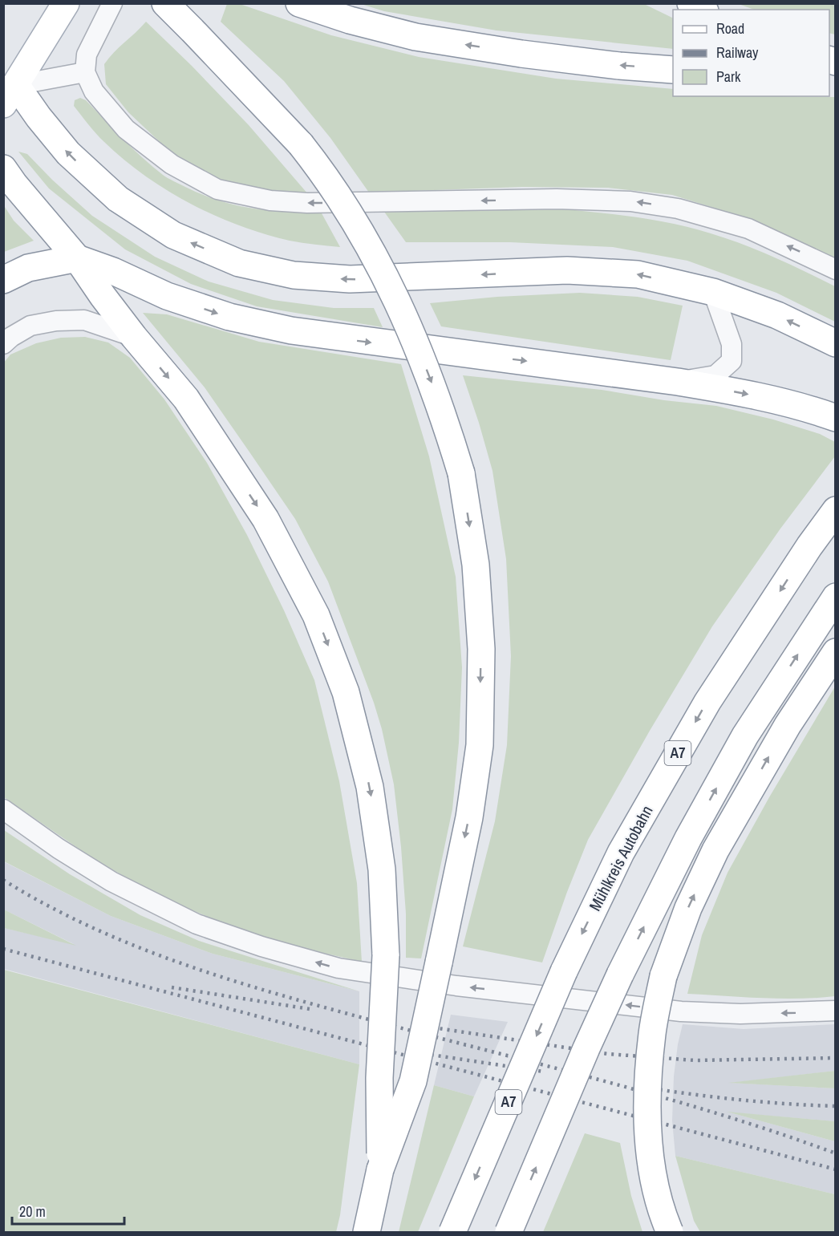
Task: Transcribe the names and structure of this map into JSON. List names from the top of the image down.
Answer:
{
  "streets": {
    "main road": ["A7", "Mühlkreis Autobahn"]
  },
  "legend": ["Road", "Railway", "Park"],
  "scale_bar": "20 m"
}
